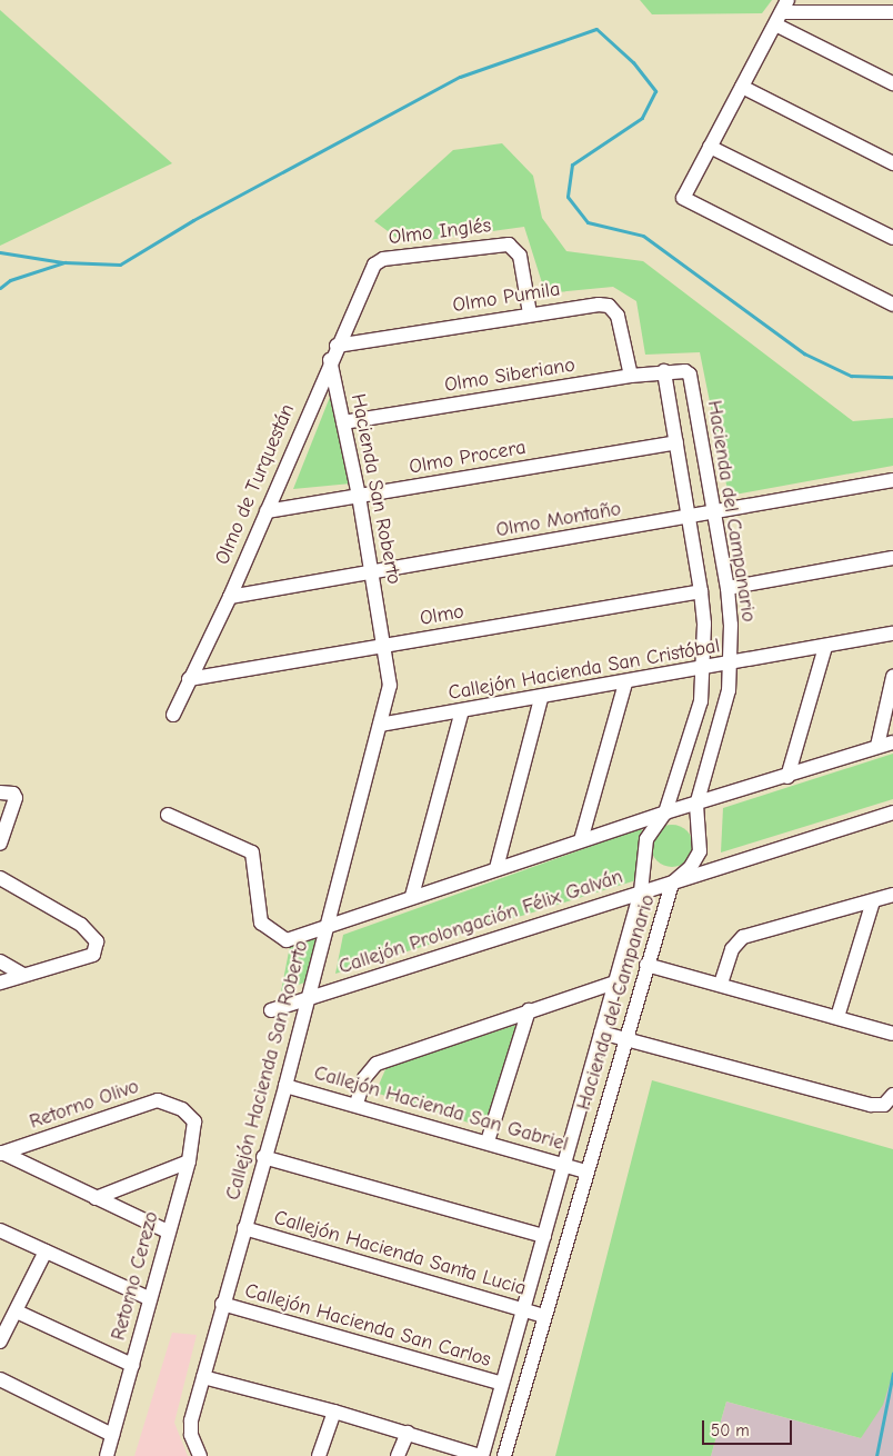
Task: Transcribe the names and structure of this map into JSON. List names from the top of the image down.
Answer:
{
  "streets": {
    "street": [
      "Olmo Inglés",
      "Olmo Pumila",
      "Olmo Siberiano",
      "Olmo Procera",
      "Olmo de Turquestán",
      "Hacienda San Roberto",
      "Hacienda del Campanario",
      "Olmo Montaño",
      "Olmo",
      "Callejón Hacienda San Cristóbal",
      "Callejón Prolongación Félix Galván",
      "Callejón Hacienda San Roberto",
      "Retorno Olivo",
      "Callejón Hacienda San Gabriel",
      "Callejón Hacienda Santa Lucia",
      "Retorno Cerezo",
      "Callejón Hacienda San Carlos"
    ]
  },
  "crossings": [
    ["Olmo Inglés", "Olmo Pumila"],
    ["Olmo Inglés", "Olmo de Turquestán"],
    ["Olmo Pumila", "Olmo Siberiano"],
    ["Olmo Pumila", "Olmo de Turquestán"],
    ["Olmo Siberiano", "Hacienda San Roberto"],
    ["Olmo Siberiano", "Hacienda del Campanario"],
    ["Olmo Procera", "Olmo de Turquestán"],
    ["Olmo Procera", "Hacienda San Roberto"],
    ["Olmo Procera", "Hacienda del Campanario"],
    ["Olmo de Turquestán", "Hacienda San Roberto"],
    ["Olmo de Turquestán", "Olmo Montaño"],
    ["Olmo de Turquestán", "Olmo"],
    ["Hacienda San Roberto", "Olmo Montaño"],
    ["Hacienda San Roberto", "Olmo"],
    ["Hacienda San Roberto", "Callejón Hacienda San Roberto"],
    ["Hacienda del Campanario", "Olmo Montaño"],
    ["Hacienda del Campanario", "Olmo"],
    ["Hacienda del Campanario", "Callejón Hacienda San Cristóbal"],
    ["Hacienda del Campanario", "Callejón Prolongación Félix Galván"],
    ["Hacienda del Campanario", "Callejón Hacienda San Gabriel"],
    ["Hacienda del Campanario", "Callejón Hacienda Santa Lucia"],
    ["Hacienda del Campanario", "Callejón Hacienda San Carlos"],
    ["Callejón Hacienda San Cristóbal", "Callejón Hacienda San Roberto"],
    ["Callejón Prolongación Félix Galván", "Callejón Hacienda San Roberto"],
    ["Callejón Hacienda San Roberto", "Callejón Hacienda San Gabriel"],
    ["Callejón Hacienda San Roberto", "Callejón Hacienda Santa Lucia"],
    ["Callejón Hacienda San Roberto", "Callejón Hacienda San Carlos"],
    ["Retorno Olivo", "Retorno Cerezo"]
  ],
  "scale_bar": "50 m"
}
